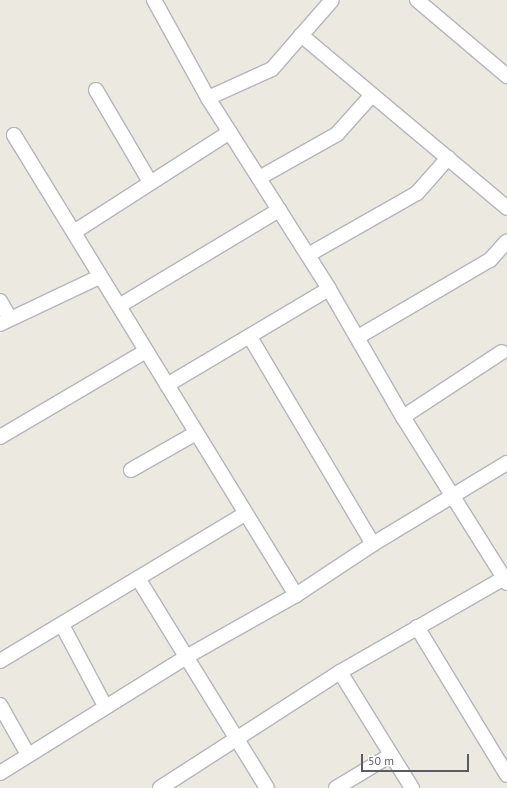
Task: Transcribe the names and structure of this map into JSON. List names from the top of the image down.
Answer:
{
  "scale_bar": "50 m"
}
